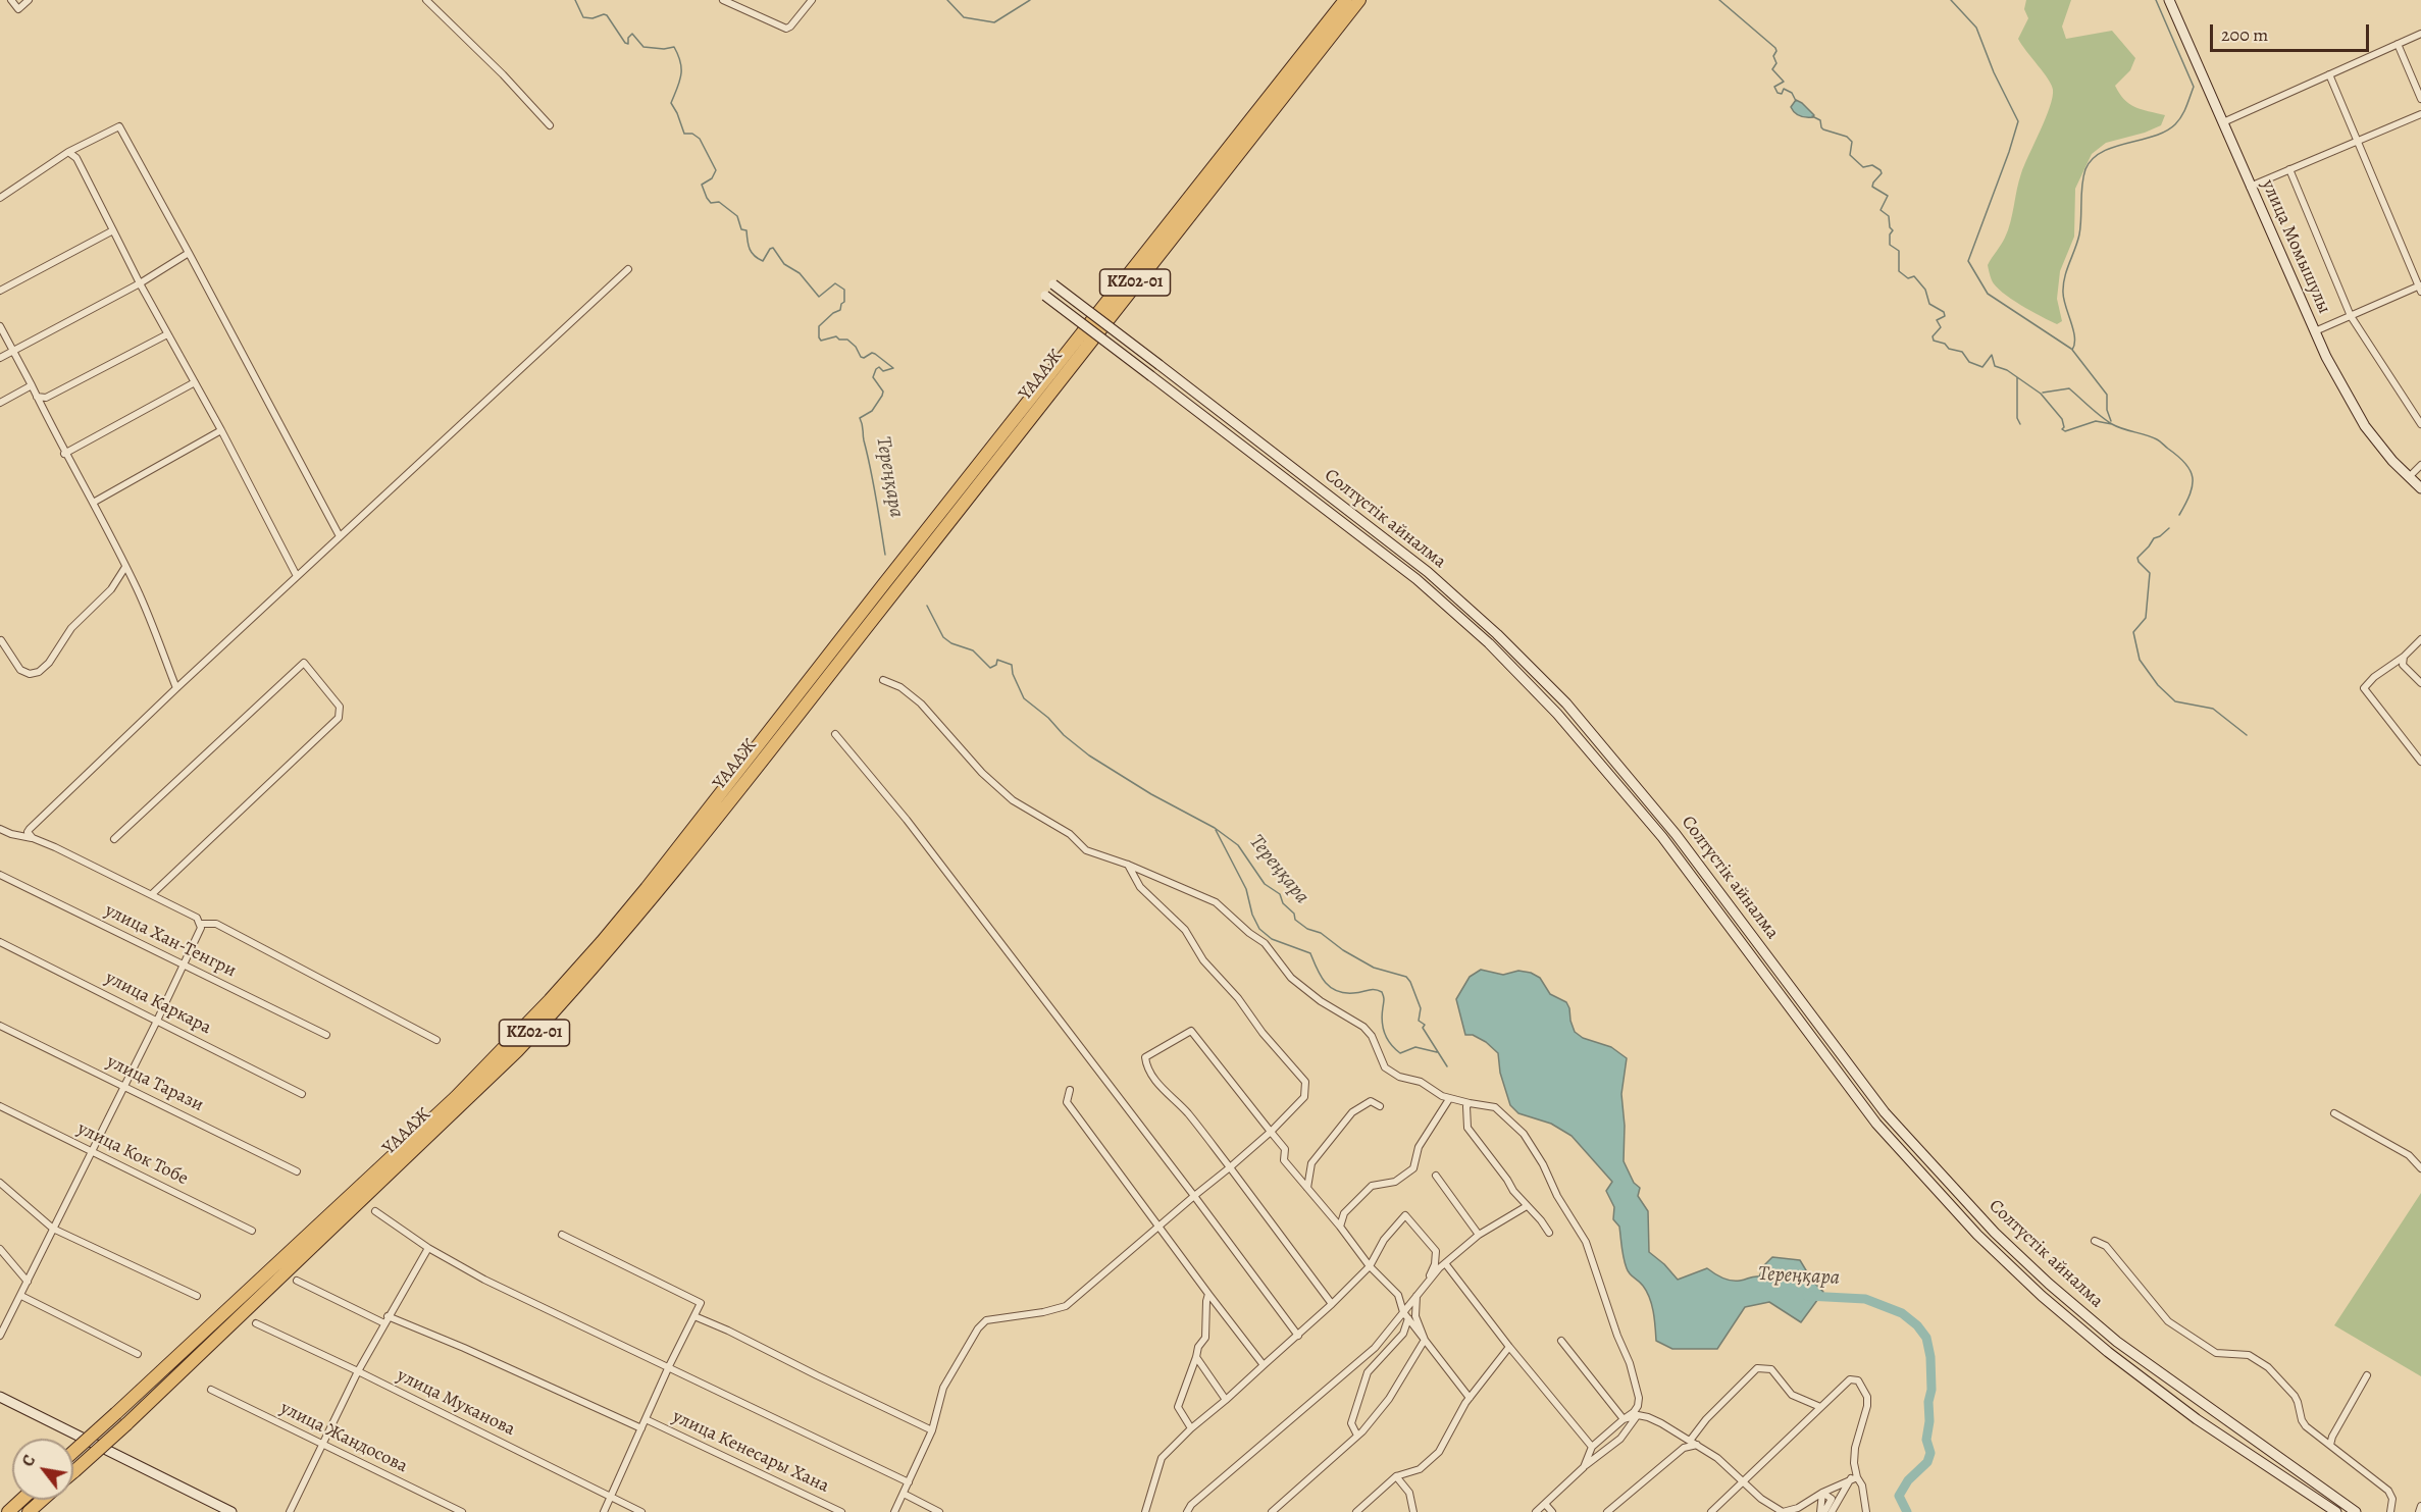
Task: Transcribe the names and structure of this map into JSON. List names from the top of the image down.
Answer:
{
  "streets": {
    "highway": ["KZ02-01", "ҮАААЖ"],
    "street": [
      "улица Момышулы",
      "Солтүстік айналма",
      "улица Хан-Тенгри",
      "улица Каркара",
      "улица Тарази",
      "улица Кок Тобе",
      "улица Муканова",
      "улица Жандосова",
      "улица Кенесары Хана"
    ]
  },
  "water": ["Тереңқара"],
  "scale_bar": "200 m",
  "north": "top left"
}
